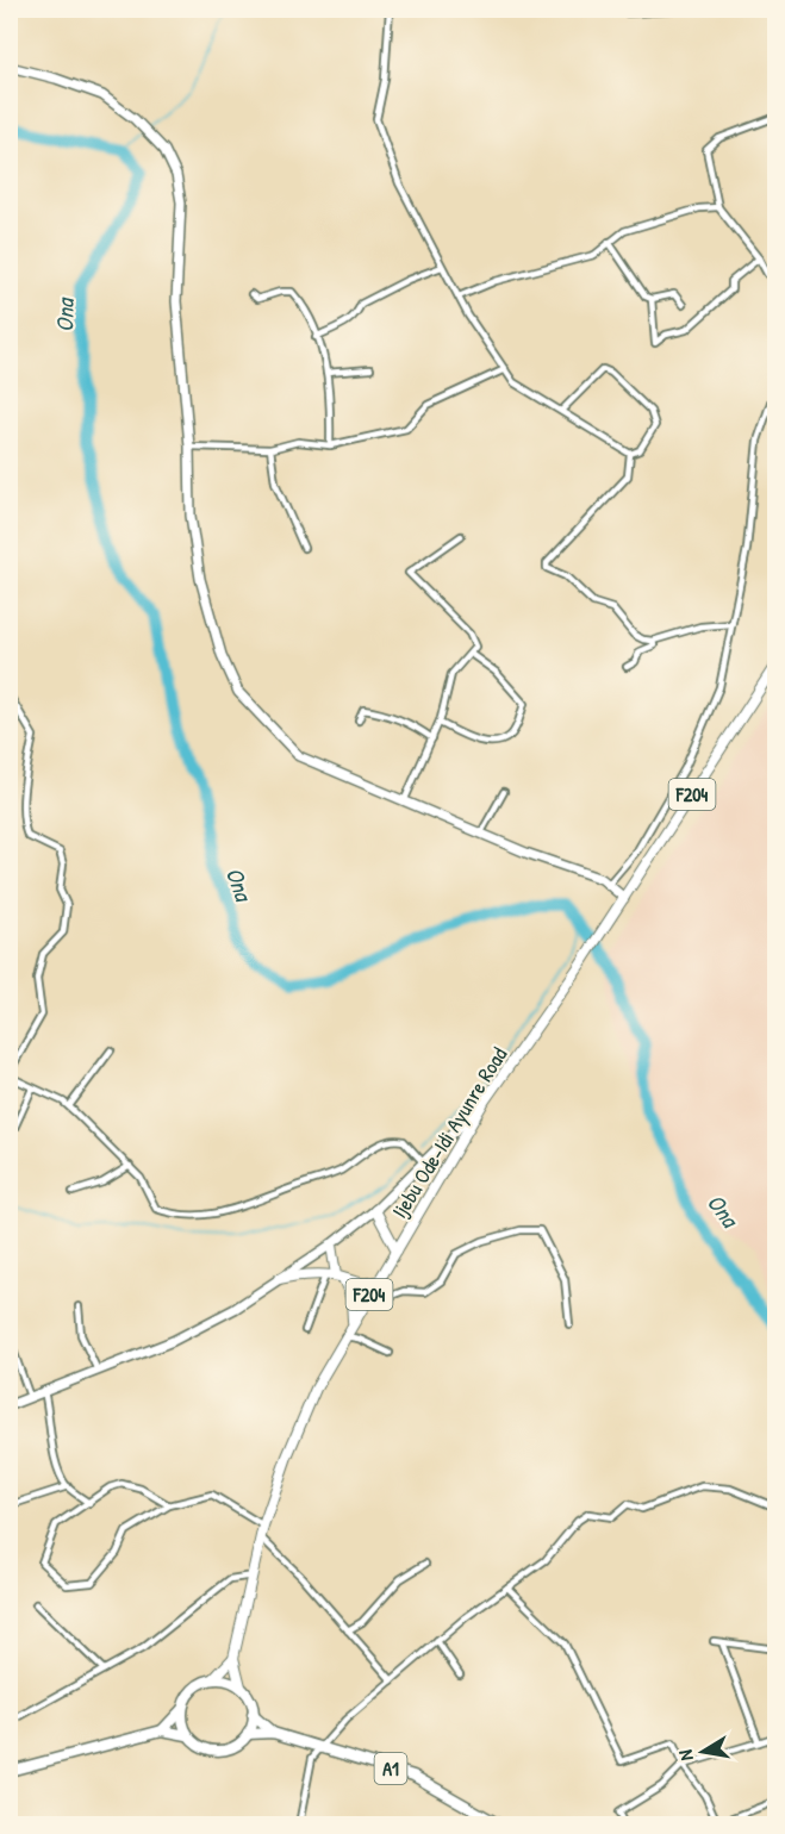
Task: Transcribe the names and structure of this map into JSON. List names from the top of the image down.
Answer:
{
  "streets": {
    "highway": ["A1"],
    "main road": ["F204", "Ijebu Ode-Idi Ayunre Road"]
  },
  "crossings": [
    ["F204", "Ijebu Ode-Idi Ayunre Road"],
    ["F204", "A1"]
  ],
  "water": ["Ona"],
  "north": "left"
}
